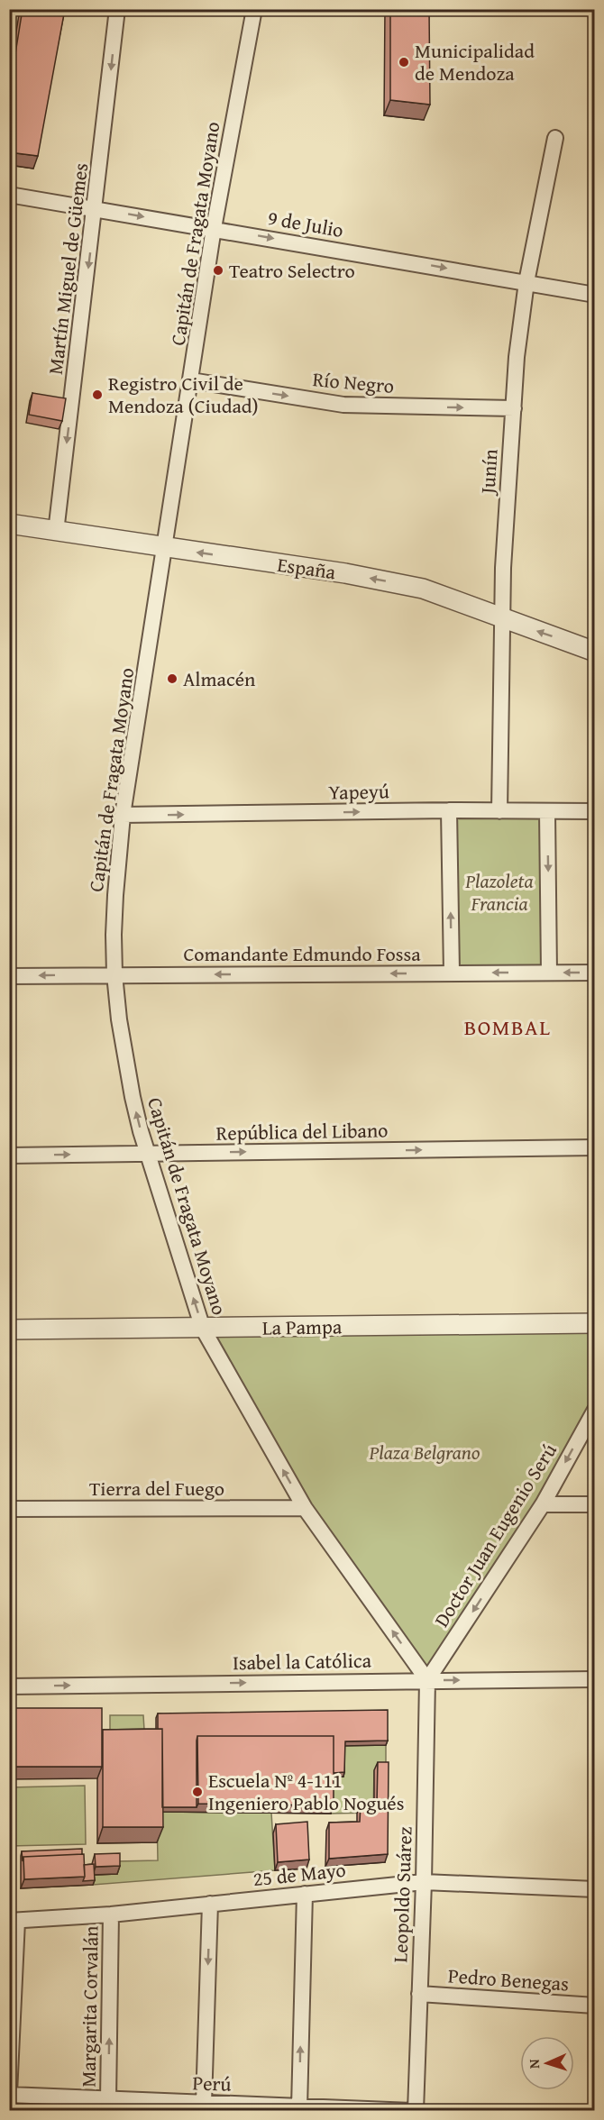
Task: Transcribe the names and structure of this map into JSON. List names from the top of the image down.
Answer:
{
  "streets": {
    "street": [
      "9 de Julio",
      "Capitán de Fragata Moyano",
      "Martín Miguel de Güemes",
      "Río Negro",
      "Junín",
      "España",
      "Yapeyú",
      "Comandante Edmundo Fossa",
      "República del Libano",
      "La Pampa",
      "Tierra del Fuego",
      "Doctor Juan Eugenio Serú",
      "Isabel la Católica",
      "25 de Mayo",
      "Leopoldo Suárez",
      "Pedro Benegas",
      "Margarita Corvalán",
      "Perú"
    ]
  },
  "crossings": [
    ["9 de Julio", "Capitán de Fragata Moyano"],
    ["9 de Julio", "Martín Miguel de Güemes"],
    ["9 de Julio", "Junín"],
    ["Capitán de Fragata Moyano", "Río Negro"],
    ["Capitán de Fragata Moyano", "España"],
    ["Capitán de Fragata Moyano", "Yapeyú"],
    ["Capitán de Fragata Moyano", "Comandante Edmundo Fossa"],
    ["Capitán de Fragata Moyano", "República del Libano"],
    ["Capitán de Fragata Moyano", "La Pampa"],
    ["Capitán de Fragata Moyano", "Tierra del Fuego"],
    ["Capitán de Fragata Moyano", "Doctor Juan Eugenio Serú"],
    ["Capitán de Fragata Moyano", "Isabel la Católica"],
    ["Capitán de Fragata Moyano", "Leopoldo Suárez"],
    ["Martín Miguel de Güemes", "España"],
    ["Río Negro", "Junín"],
    ["Junín", "España"],
    ["Junín", "Yapeyú"],
    ["Doctor Juan Eugenio Serú", "Isabel la Católica"],
    ["Doctor Juan Eugenio Serú", "Leopoldo Suárez"],
    ["Isabel la Católica", "Leopoldo Suárez"],
    ["25 de Mayo", "Leopoldo Suárez"],
    ["25 de Mayo", "Margarita Corvalán"],
    ["Leopoldo Suárez", "Pedro Benegas"],
    ["Leopoldo Suárez", "Perú"],
    ["Margarita Corvalán", "Perú"]
  ],
  "one_way": [
    "9 de Julio",
    "Capitán de Fragata Moyano",
    "Martín Miguel de Güemes",
    "Río Negro",
    "España",
    "Yapeyú",
    "Comandante Edmundo Fossa",
    "República del Libano",
    "Doctor Juan Eugenio Serú",
    "Isabel la Católica"
  ],
  "districts": ["BOMBAL"],
  "parks": ["Plazoleta Francia", "Plaza Belgrano"],
  "places": [
    "Municipalidad de Mendoza",
    "Teatro Selectro",
    "Registro Civil de Mendoza (Ciudad)",
    "Almacén",
    "Escuela Nº 4-111 Ingeniero Pablo Nogués"
  ],
  "north": "left"
}
